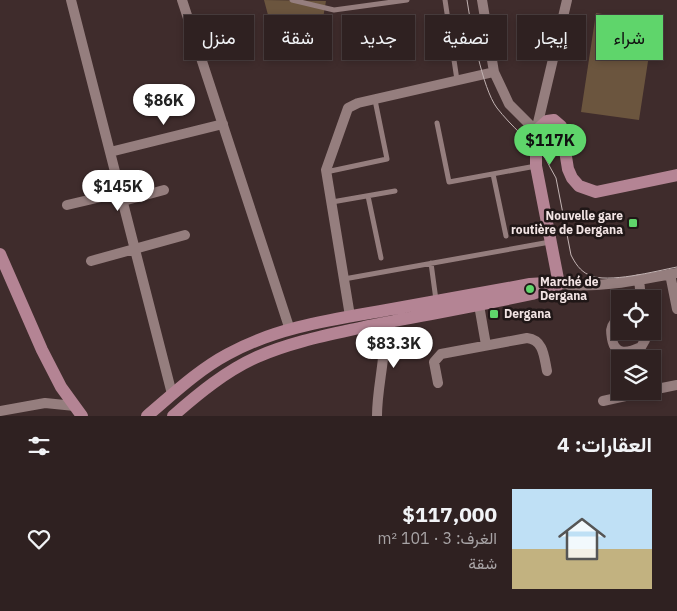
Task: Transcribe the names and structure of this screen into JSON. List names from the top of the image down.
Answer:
{
  "places": {
    "transit": ["Nouvelle gare routière de Dergana", "Dergana"],
    "other": ["Marché de Dergana"]
  },
  "page": {
    "chip": [
      "شراء",
      "إيجار",
      "تصفية",
      "جديد",
      "شقة",
      "منزل"
    ],
    "price": [
      "$86K",
      "$117K",
      "$145K",
      "$83.3K"
    ],
    "heading": "العقارات: 4",
    "list": [
      {
        "name": "$117,000",
        "note": "الغرف: 3 · 101 m² · شقة"
      }
    ]
  }
}
